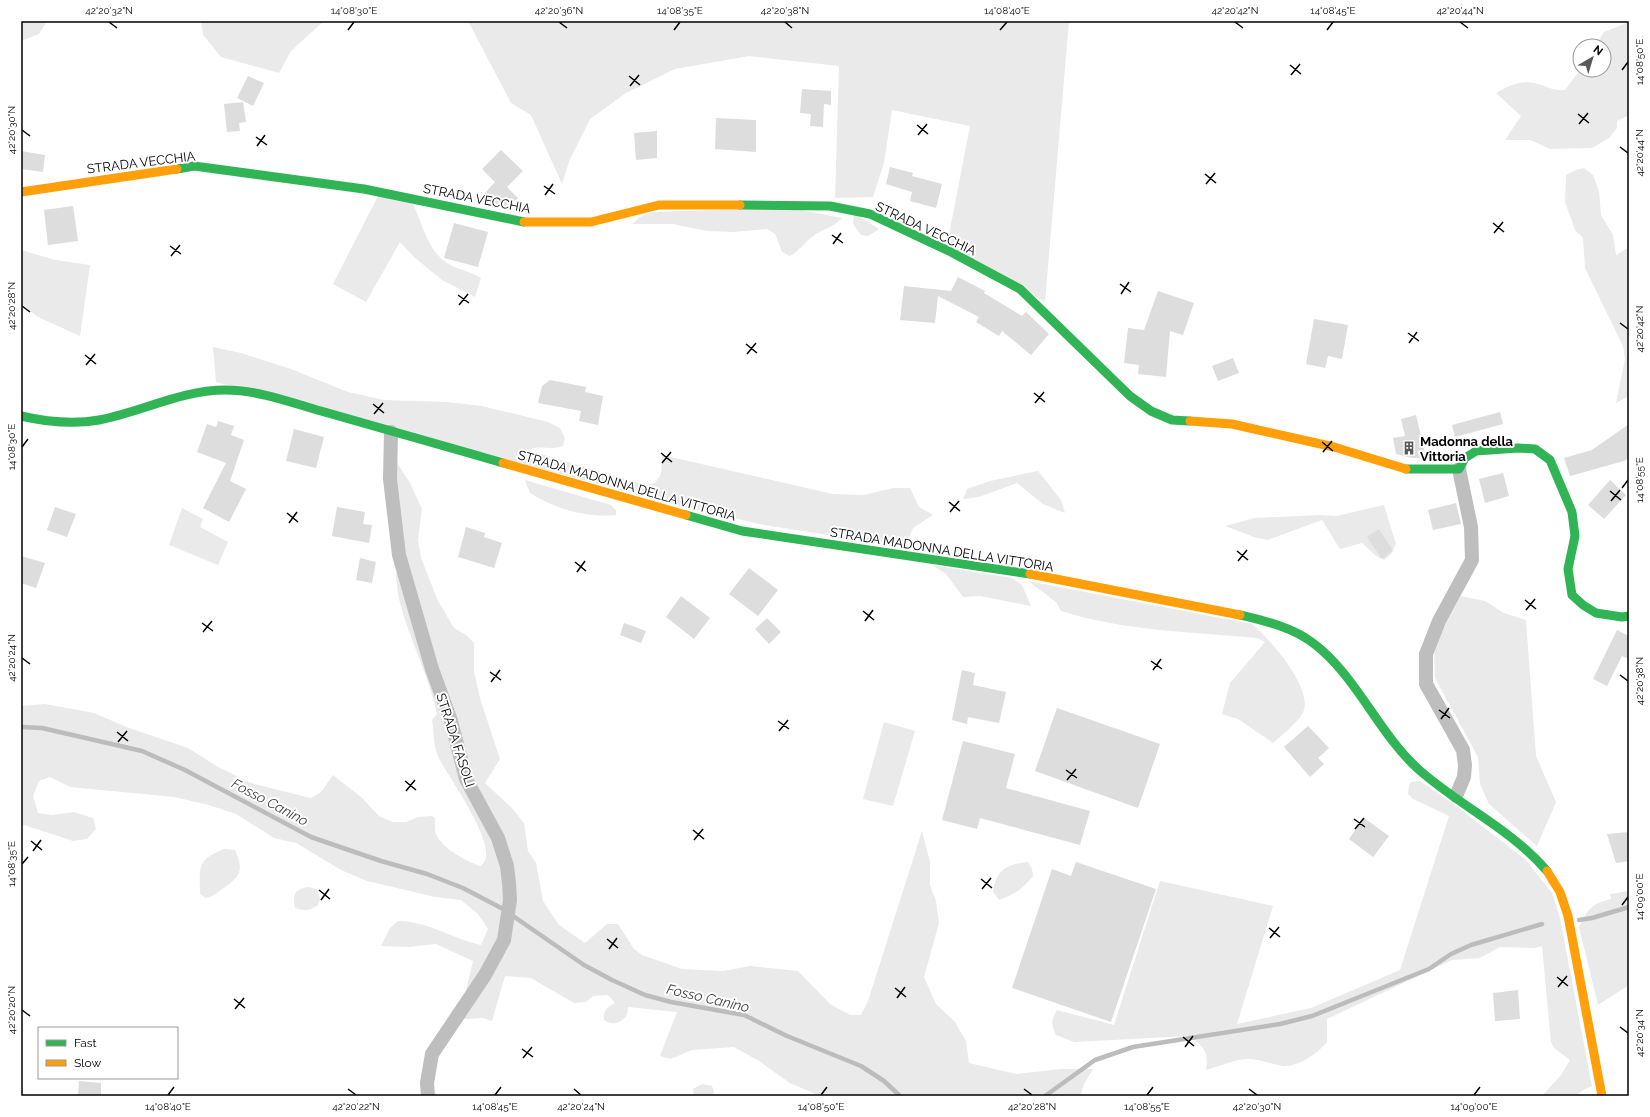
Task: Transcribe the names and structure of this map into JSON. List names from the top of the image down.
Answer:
{
  "streets": {
    "street": ["STRADA VECCHIA", "STRADA MADONNA DELLA VITTORIA", "STRADA FASOLI"]
  },
  "crossings": [
    ["STRADA MADONNA DELLA VITTORIA", "STRADA FASOLI"]
  ],
  "water": ["Fosso Canino"],
  "places": {
    "building": ["Madonna della Vittoria"]
  },
  "legend": ["Fast", "Slow"],
  "north": "top right",
  "coordinates": [
    "42°20'32\"N",
    "14°08'30\"E",
    "42°20'36\"N",
    "14°08'35\"E",
    "42°20'38\"N",
    "14°08'40\"E",
    "42°20'42\"N",
    "14°08'45\"E",
    "42°20'44\"N",
    "14°08'50\"E",
    "42°20'30\"N",
    "42°20'28\"N",
    "14°08'55\"E",
    "42°20'24\"N",
    "14°09'00\"E",
    "42°20'20\"N",
    "42°20'34\"N",
    "42°20'22\"N"
  ]
}
